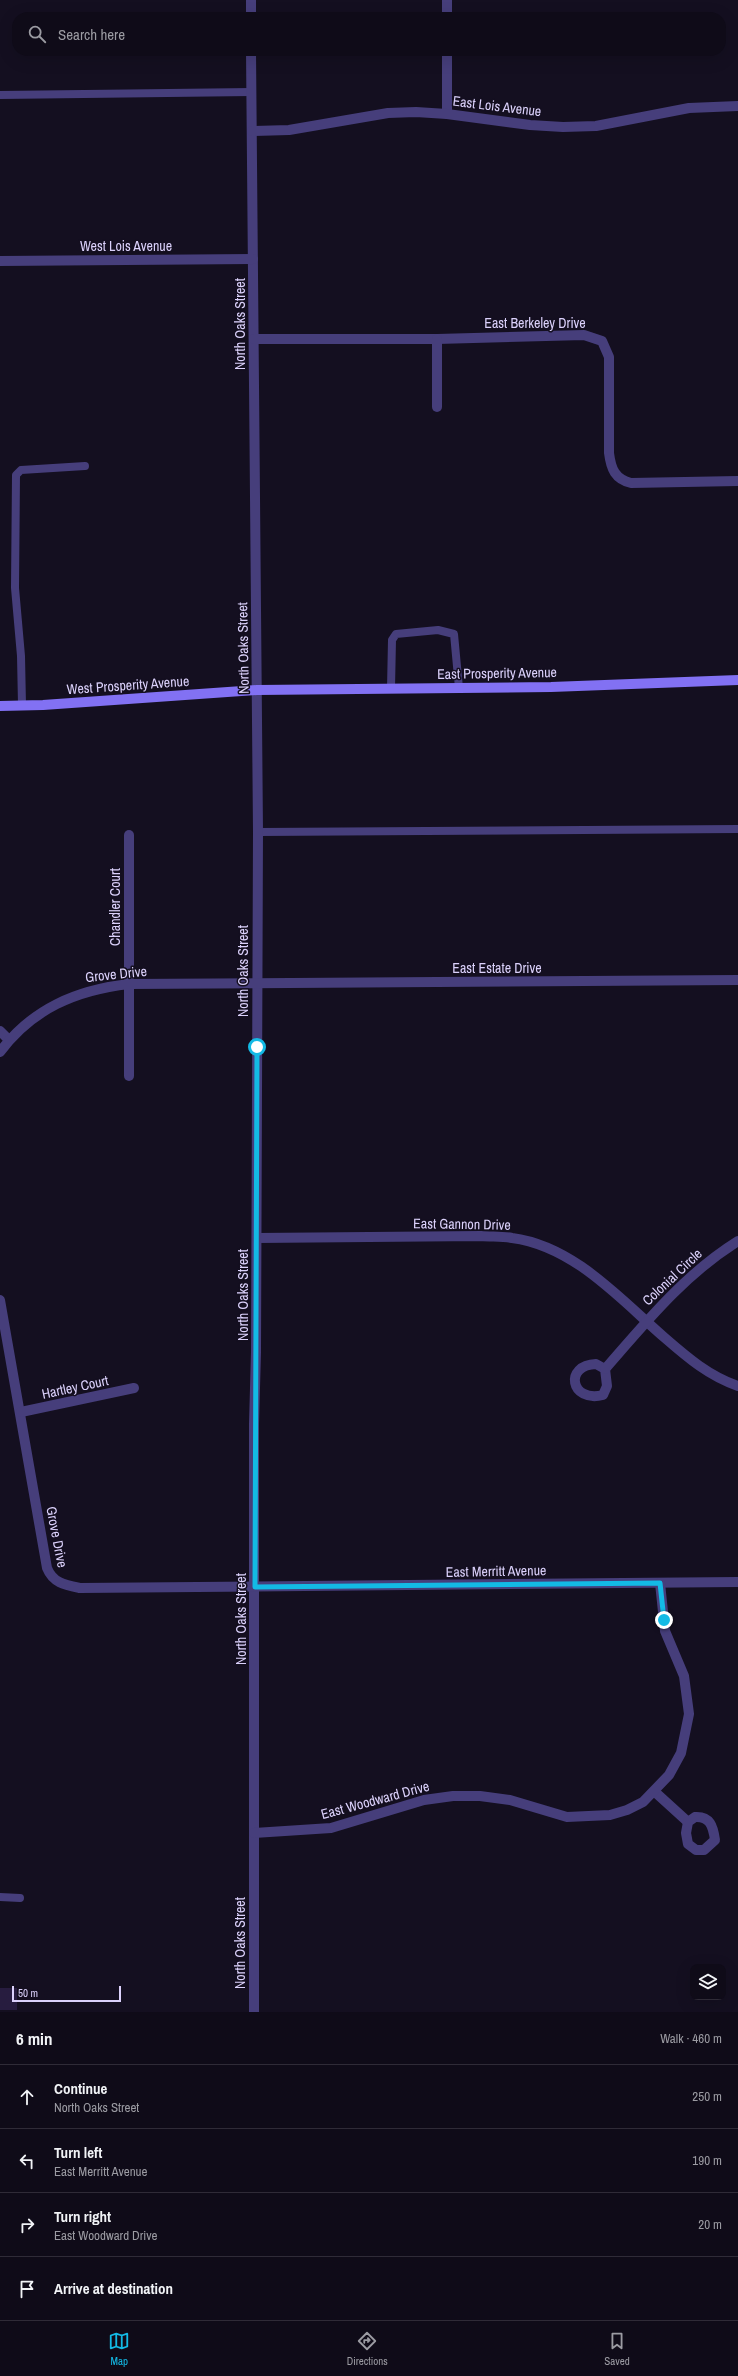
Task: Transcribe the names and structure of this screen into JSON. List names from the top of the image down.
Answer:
{
  "streets": {
    "main road": ["East Prosperity Avenue", "West Prosperity Avenue"],
    "street": [
      "East Lois Avenue",
      "West Lois Avenue",
      "East Berkeley Drive",
      "North Oaks Street",
      "Chandler Court",
      "East Estate Drive",
      "Grove Drive",
      "East Gannon Drive",
      "Colonial Circle",
      "Hartley Court",
      "East Merritt Avenue",
      "East Woodward Drive"
    ]
  },
  "crossings": [
    ["East Lois Avenue", "North Oaks Street"],
    ["West Lois Avenue", "North Oaks Street"],
    ["East Berkeley Drive", "North Oaks Street"],
    ["North Oaks Street", "East Prosperity Avenue"],
    ["North Oaks Street", "West Prosperity Avenue"],
    ["North Oaks Street", "East Estate Drive"],
    ["North Oaks Street", "Grove Drive"],
    ["North Oaks Street", "East Gannon Drive"],
    ["North Oaks Street", "East Merritt Avenue"],
    ["North Oaks Street", "East Woodward Drive"],
    ["East Prosperity Avenue", "West Prosperity Avenue"],
    ["Chandler Court", "Grove Drive"],
    ["East Estate Drive", "Grove Drive"],
    ["Grove Drive", "Hartley Court"],
    ["Grove Drive", "East Merritt Avenue"],
    ["East Gannon Drive", "Colonial Circle"],
    ["East Merritt Avenue", "East Woodward Drive"]
  ],
  "scale_bar": "50 m",
  "page": {
    "search": "Search here",
    "scale": "50 m",
    "heading": ["6 min", "Walk · 460 m"],
    "list": [
      ["Continue", "North Oaks Street", "250 m"],
      ["Turn left", "East Merritt Avenue", "190 m"],
      ["Turn right", "East Woodward Drive", "20 m"],
      "Arrive at destination"
    ],
    "nav": ["Map", "Directions", "Saved"]
  }
}
